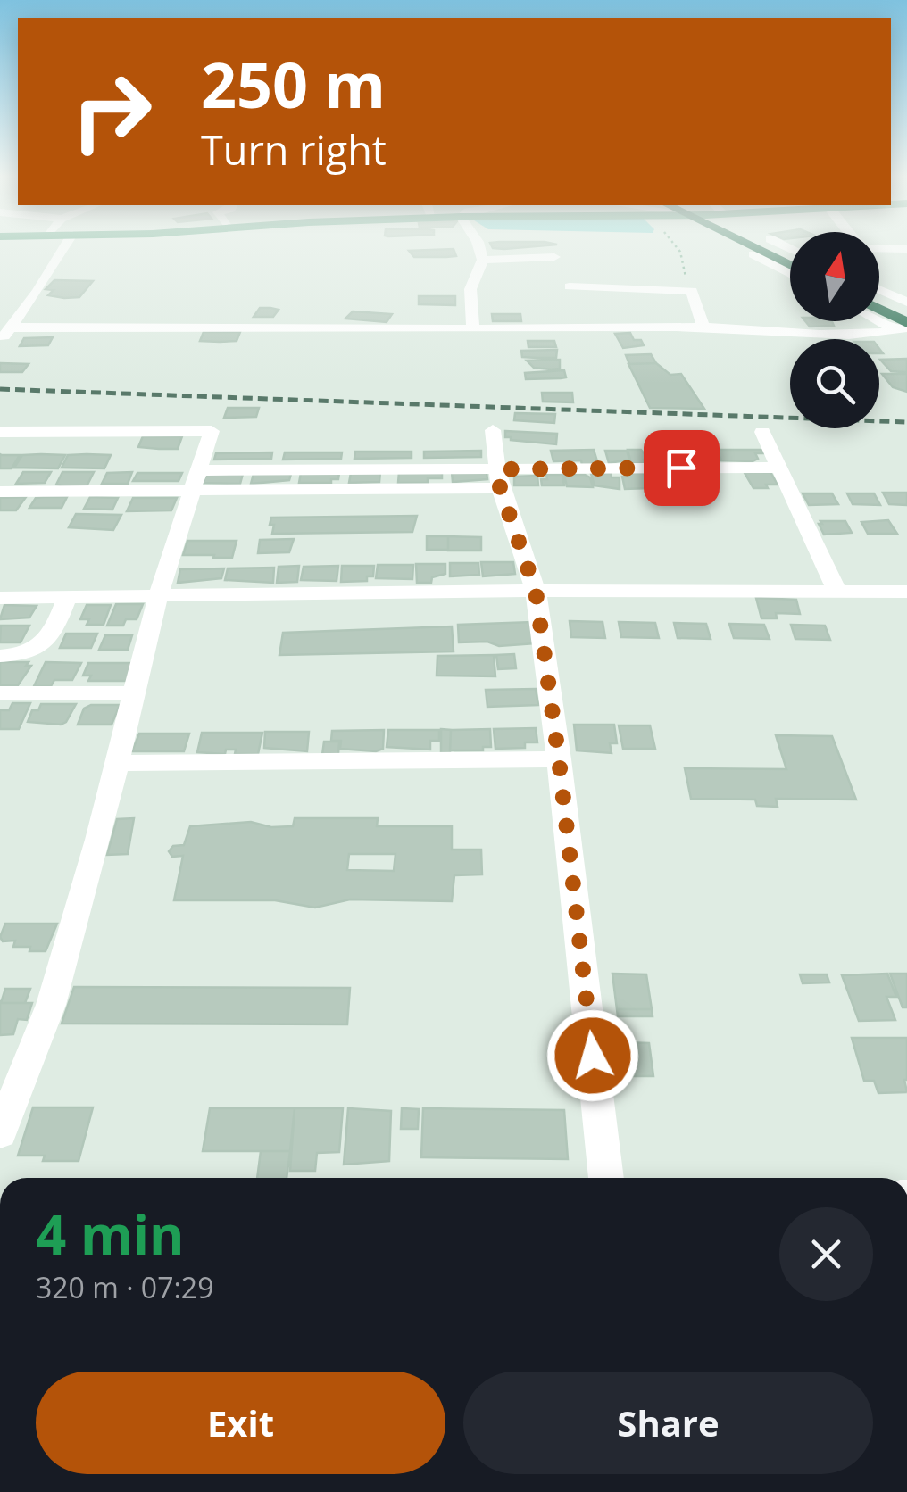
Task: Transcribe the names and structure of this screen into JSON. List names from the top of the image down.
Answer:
{
  "north": "top",
  "page": {
    "turn": ["250 m", "Turn right"],
    "heading": ["4 min", "320 m · 07:29"],
    "buttons": ["Exit", "Share"]
  }
}
